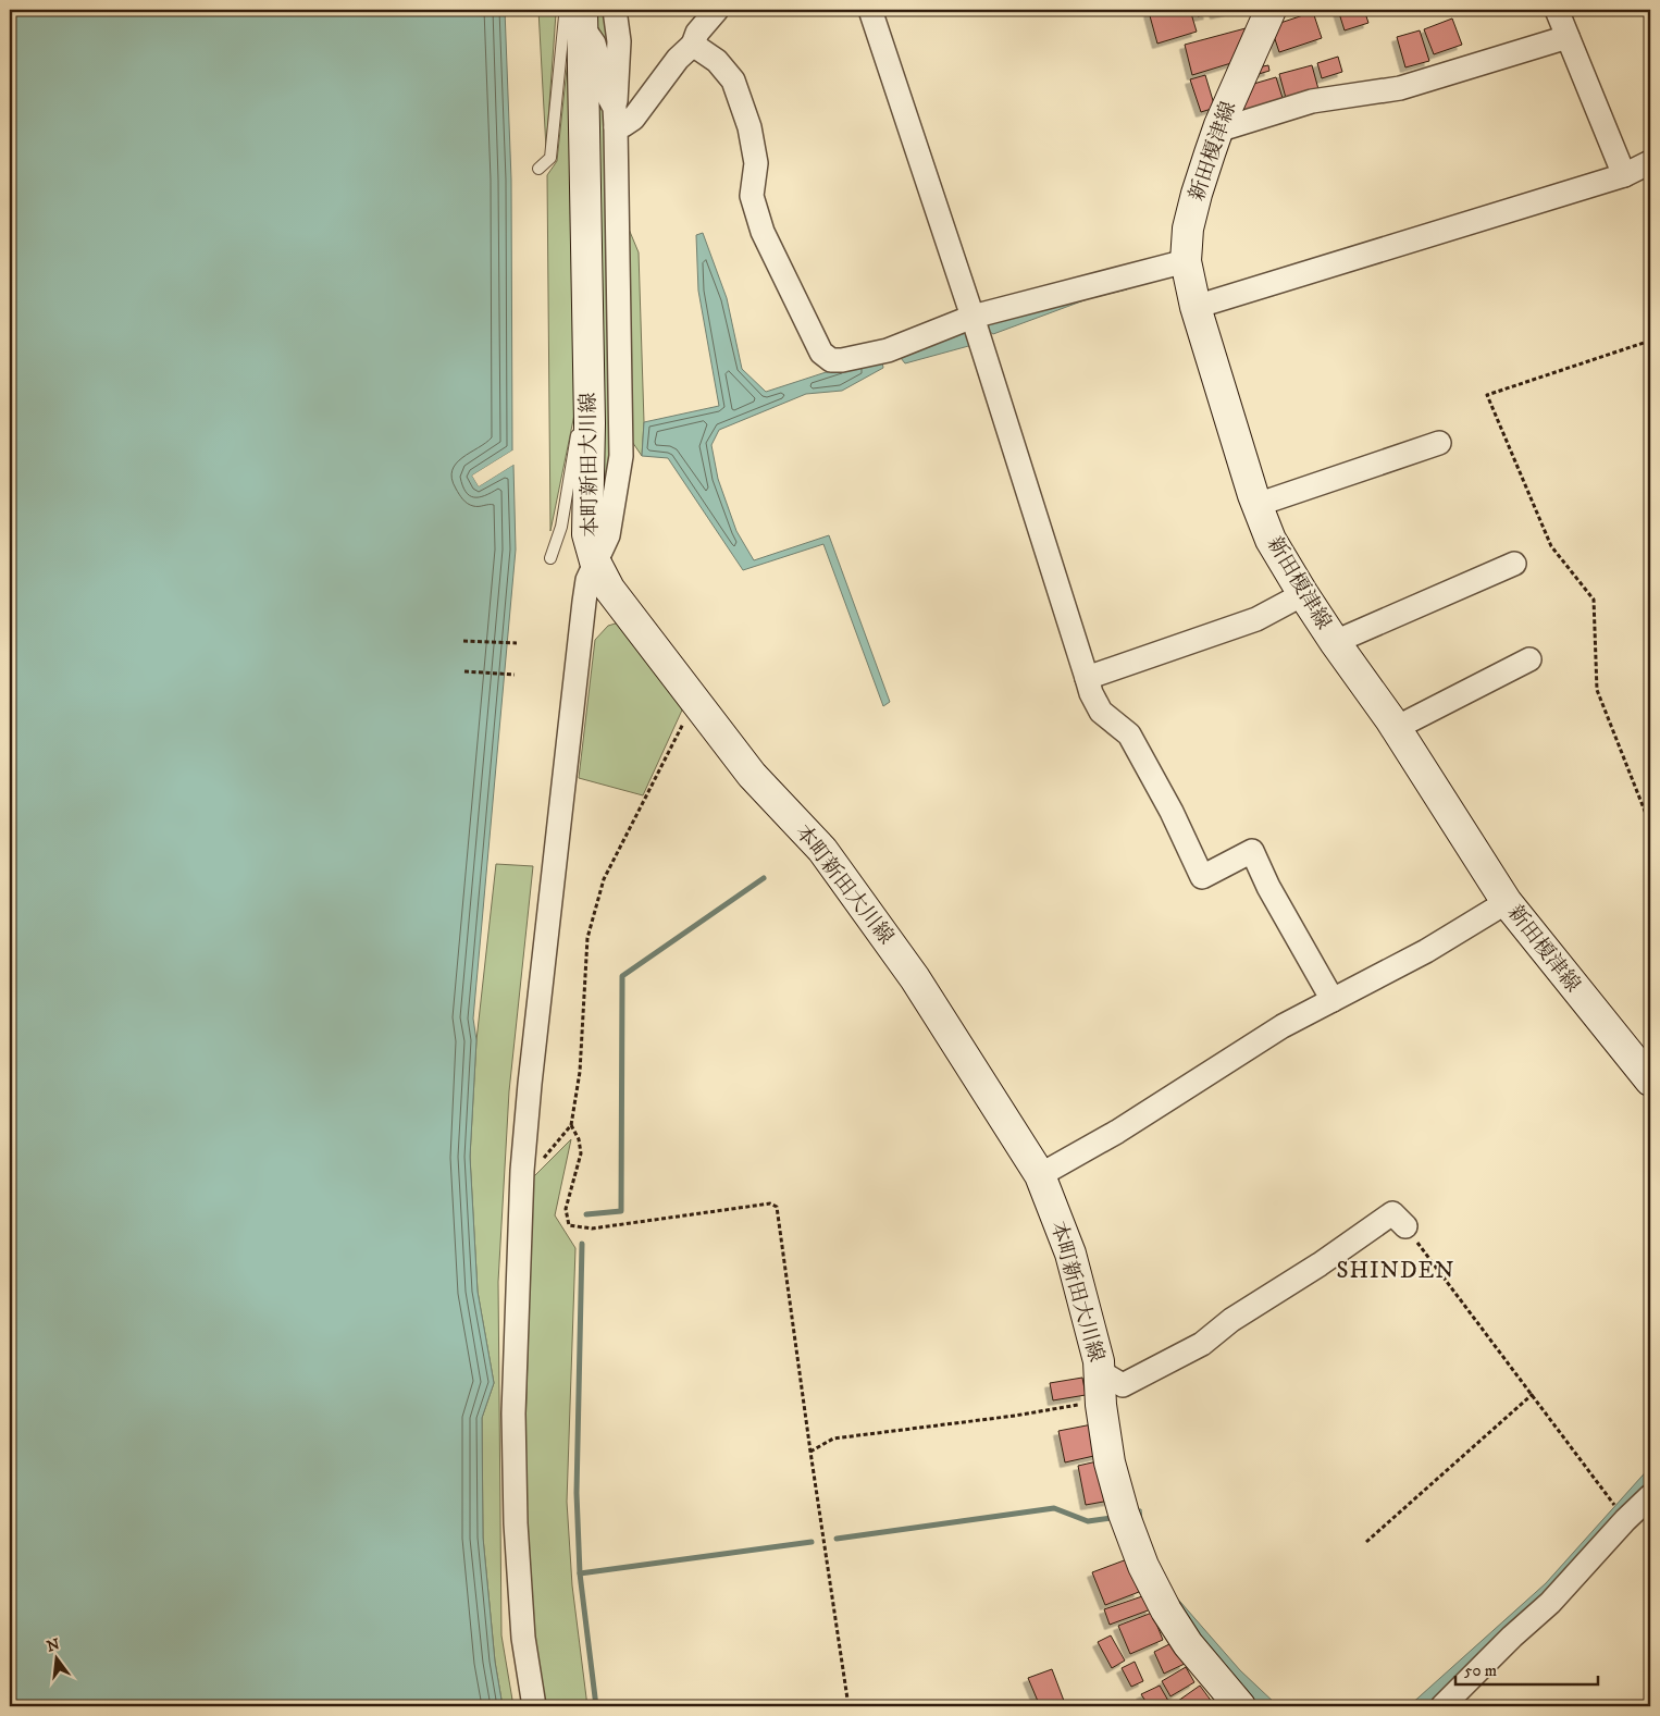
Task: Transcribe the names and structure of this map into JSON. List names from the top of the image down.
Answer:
{
  "streets": {
    "main road": ["新田榎津線", "本町新田大川線"]
  },
  "districts": ["SHINDEN"],
  "scale_bar": "50 m",
  "north": "top"
}
